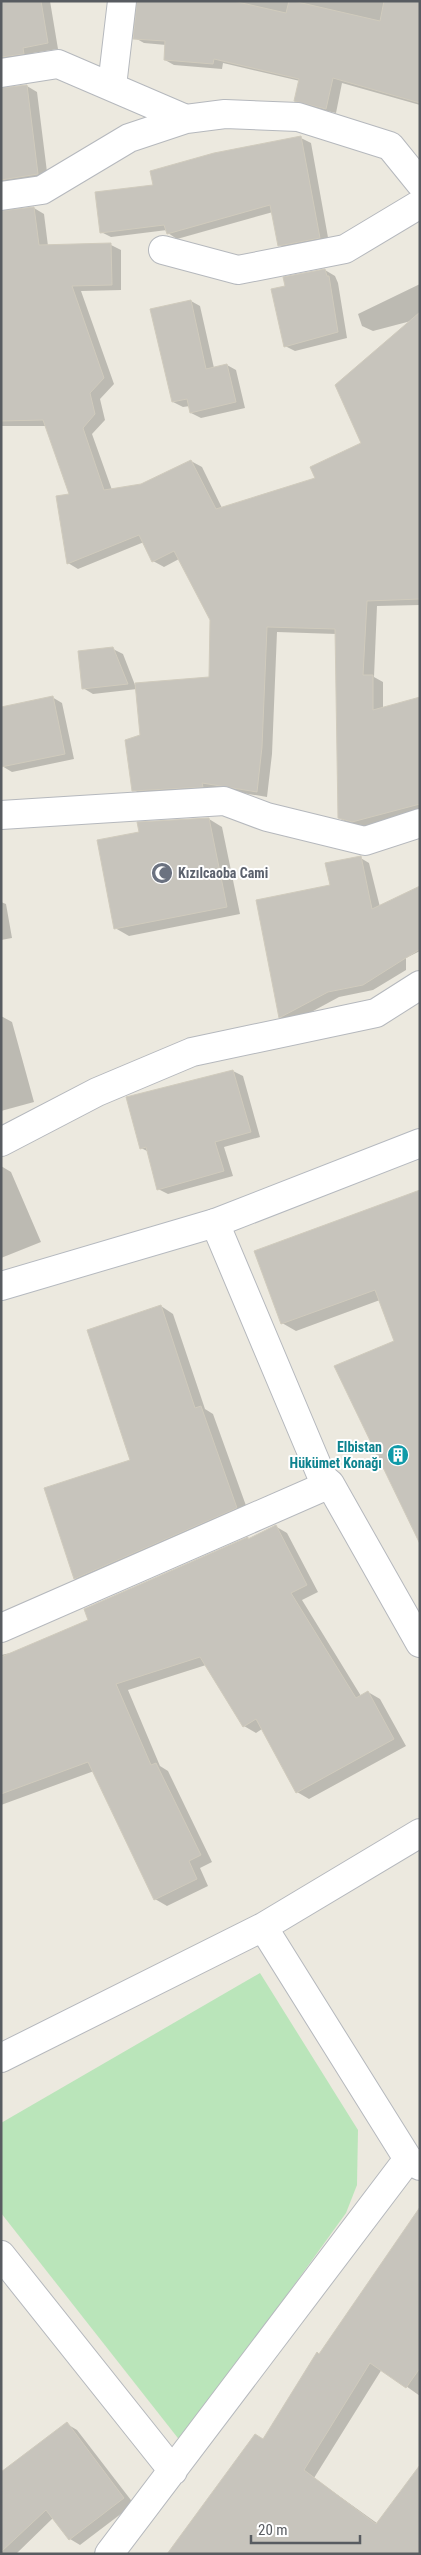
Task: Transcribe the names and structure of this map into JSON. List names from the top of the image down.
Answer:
{
  "places": {
    "mosque": ["Kızılcaoba Cami"],
    "building": ["Elbistan Hükümet Konağı"]
  },
  "scale_bar": "20 m"
}
